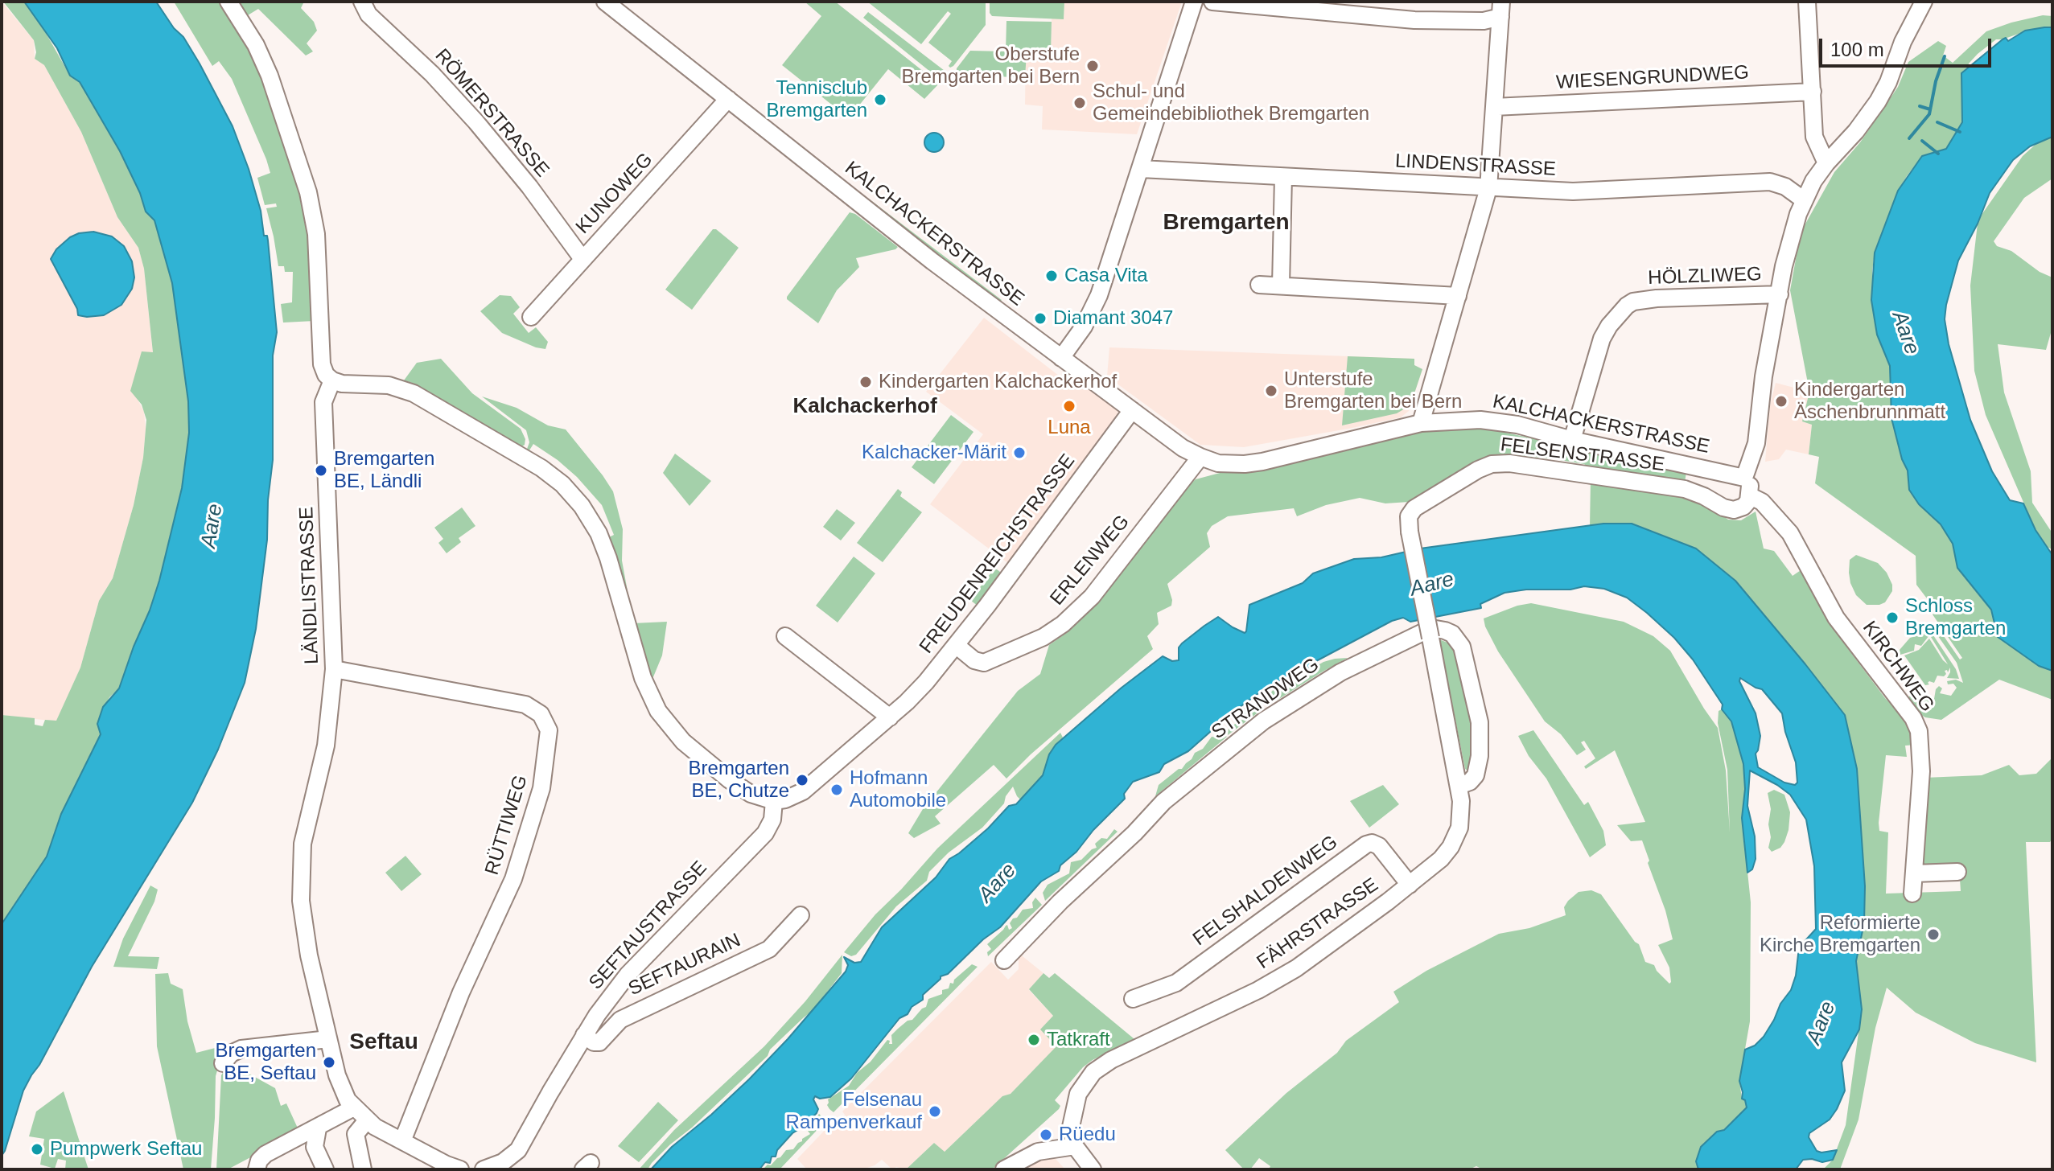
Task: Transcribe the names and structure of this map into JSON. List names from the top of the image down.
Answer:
{
  "streets": {
    "street": [
      "WIESENGRUNDWEG",
      "RÖMERSTRASSE",
      "LINDENSTRASSE",
      "KUNOWEG",
      "KALCHACKERSTRASSE",
      "HÖLZLIWEG",
      "FELSENSTRASSE",
      "FREUDENREICHSTRASSE",
      "ERLENWEG",
      "LÄNDLISTRASSE",
      "KIRCHWEG",
      "STRANDWEG",
      "RÜTTIWEG",
      "FELSHALDENWEG",
      "FÄHRSTRASSE",
      "SEFTAUSTRASSE",
      "SEFTAURAIN"
    ]
  },
  "crossings": [
    ["RÖMERSTRASSE", "KUNOWEG"],
    ["KUNOWEG", "KALCHACKERSTRASSE"],
    ["KALCHACKERSTRASSE", "HÖLZLIWEG"],
    ["KALCHACKERSTRASSE", "FREUDENREICHSTRASSE"],
    ["KALCHACKERSTRASSE", "ERLENWEG"],
    ["FELSENSTRASSE", "KIRCHWEG"],
    ["FELSENSTRASSE", "FÄHRSTRASSE"],
    ["FREUDENREICHSTRASSE", "ERLENWEG"],
    ["FREUDENREICHSTRASSE", "SEFTAUSTRASSE"],
    ["LÄNDLISTRASSE", "RÜTTIWEG"],
    ["STRANDWEG", "FÄHRSTRASSE"],
    ["FELSHALDENWEG", "FÄHRSTRASSE"],
    ["SEFTAUSTRASSE", "SEFTAURAIN"]
  ],
  "districts": ["Bremgarten", "Kalchackerhof", "Seftau"],
  "water": ["Aare"],
  "places": [
    "Oberstufe Bremgarten bei Bern",
    "Tennisclub Bremgarten",
    "Schul- und Gemeindebibliothek Bremgarten",
    "Casa Vita",
    "Diamant 3047",
    "Kindergarten Kalchackerhof",
    "Unterstufe Bremgarten bei Bern",
    "Kindergarten Äschenbrunnmatt",
    "Luna",
    "Kalchacker-Märit",
    "Bremgarten BE, Ländli",
    "Schloss Bremgarten",
    "Bremgarten BE, Chutze",
    "Hofmann Automobile",
    "Reformierte Kirche Bremgarten",
    "Tatkraft",
    "Bremgarten BE, Seftau",
    "Felsenau Rampenverkauf",
    "Rüedu",
    "Pumpwerk Seftau"
  ],
  "scale_bar": "100 m"
}
